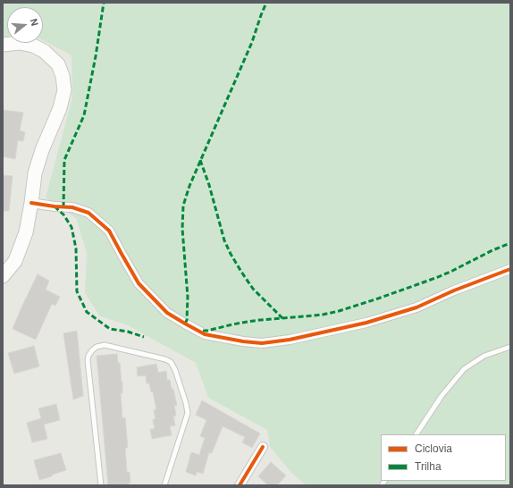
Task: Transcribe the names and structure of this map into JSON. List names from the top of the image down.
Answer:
{
  "legend": ["Ciclovia", "Trilha"],
  "north": "right"
}
